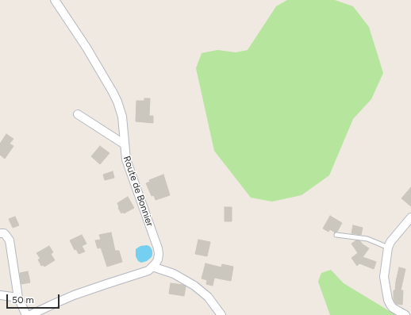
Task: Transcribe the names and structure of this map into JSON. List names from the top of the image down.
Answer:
{
  "streets": {
    "street": ["Route de Bonnier"]
  },
  "scale_bar": "50 m"
}
